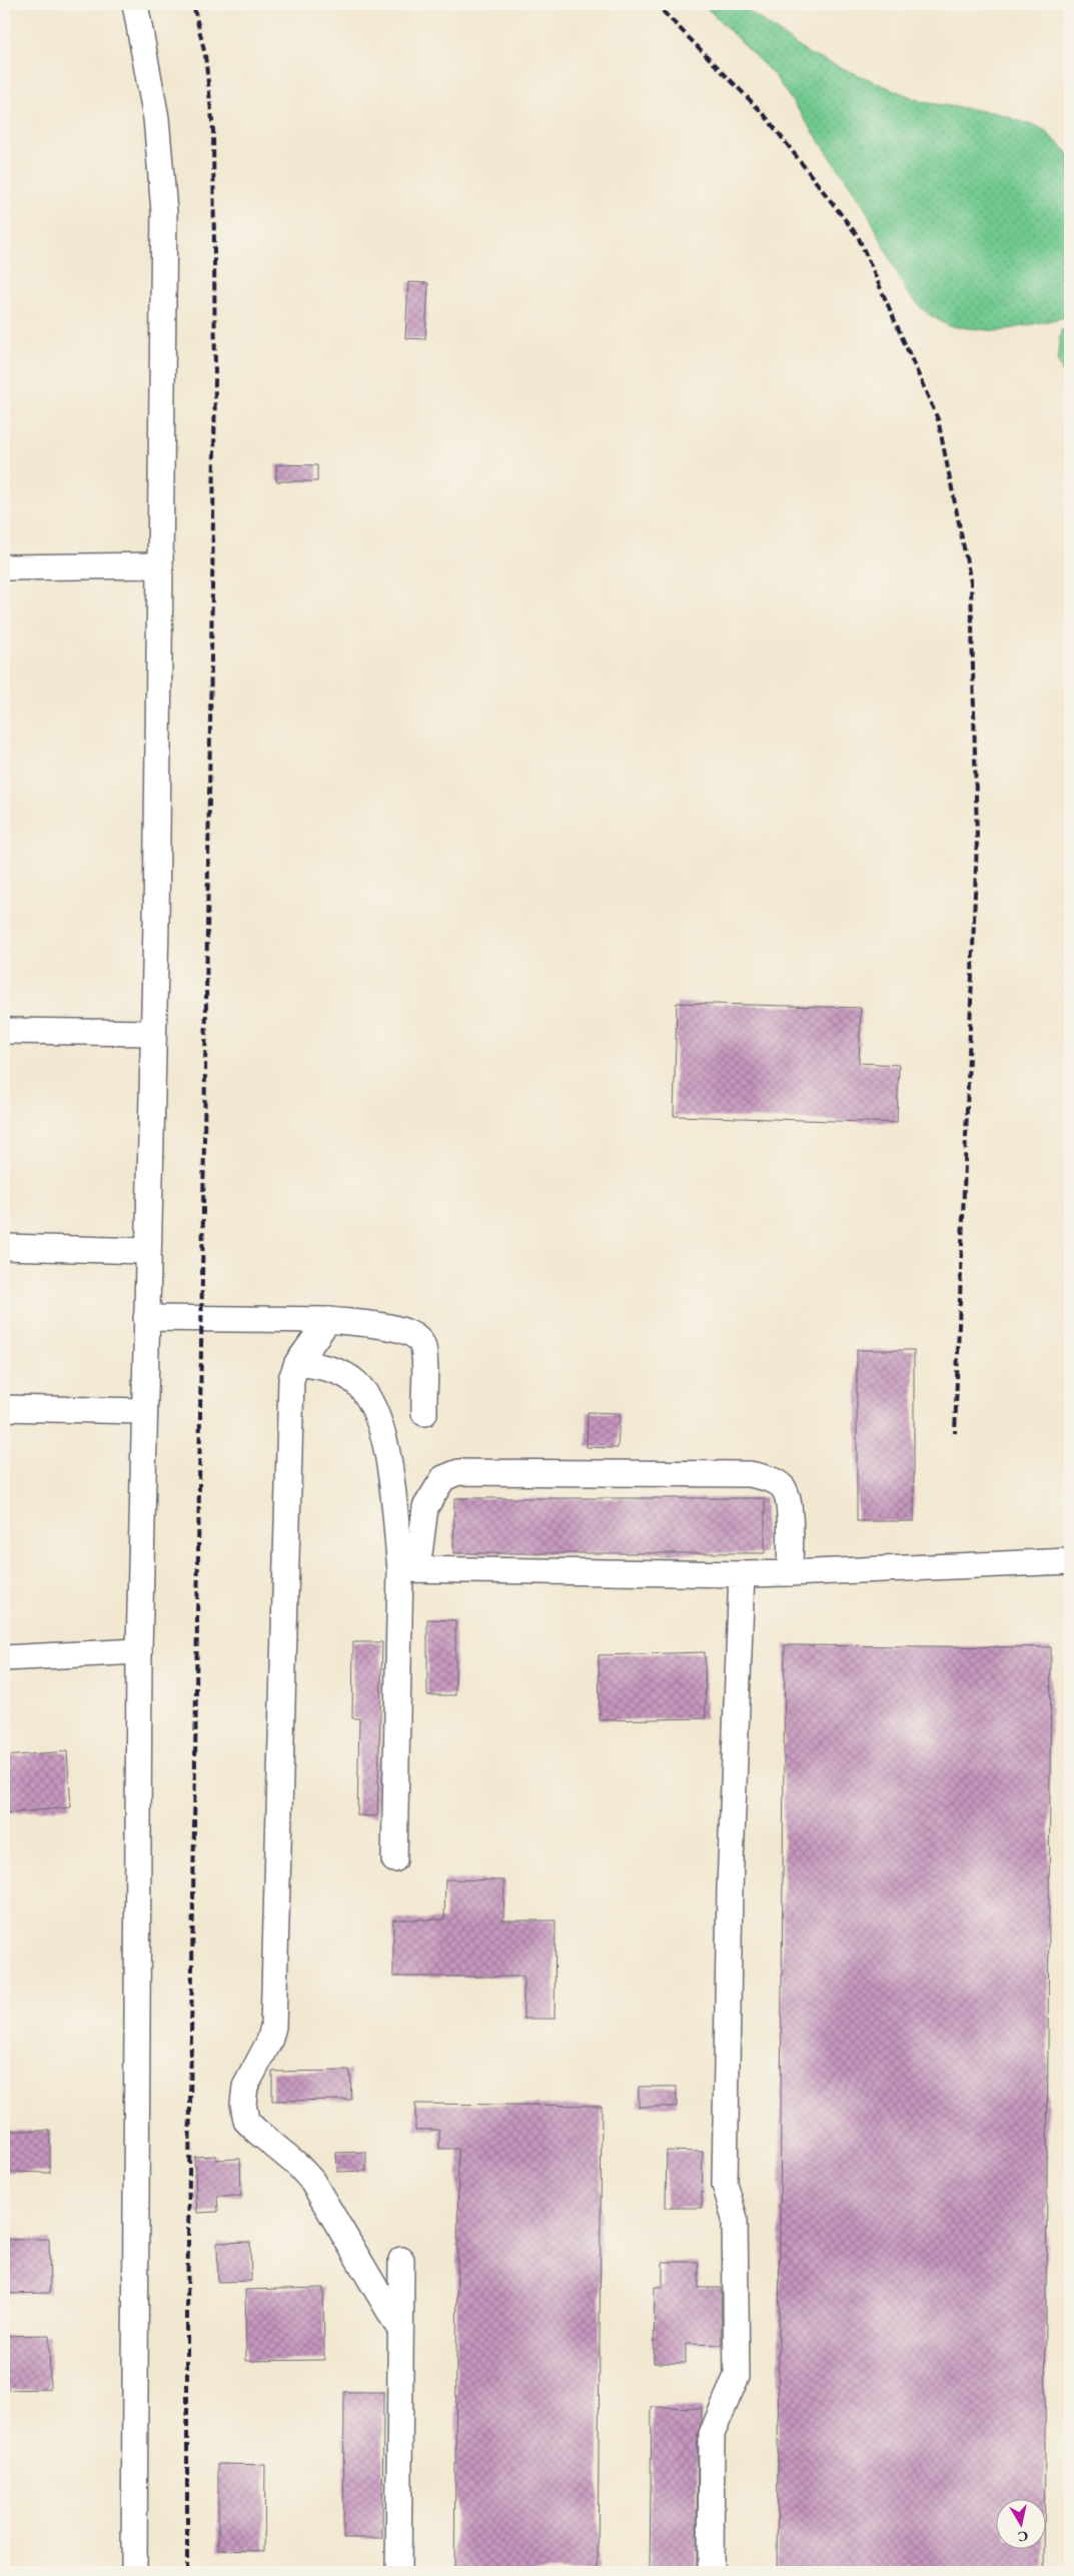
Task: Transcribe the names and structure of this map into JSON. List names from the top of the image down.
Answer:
{
  "north": "bottom"
}
